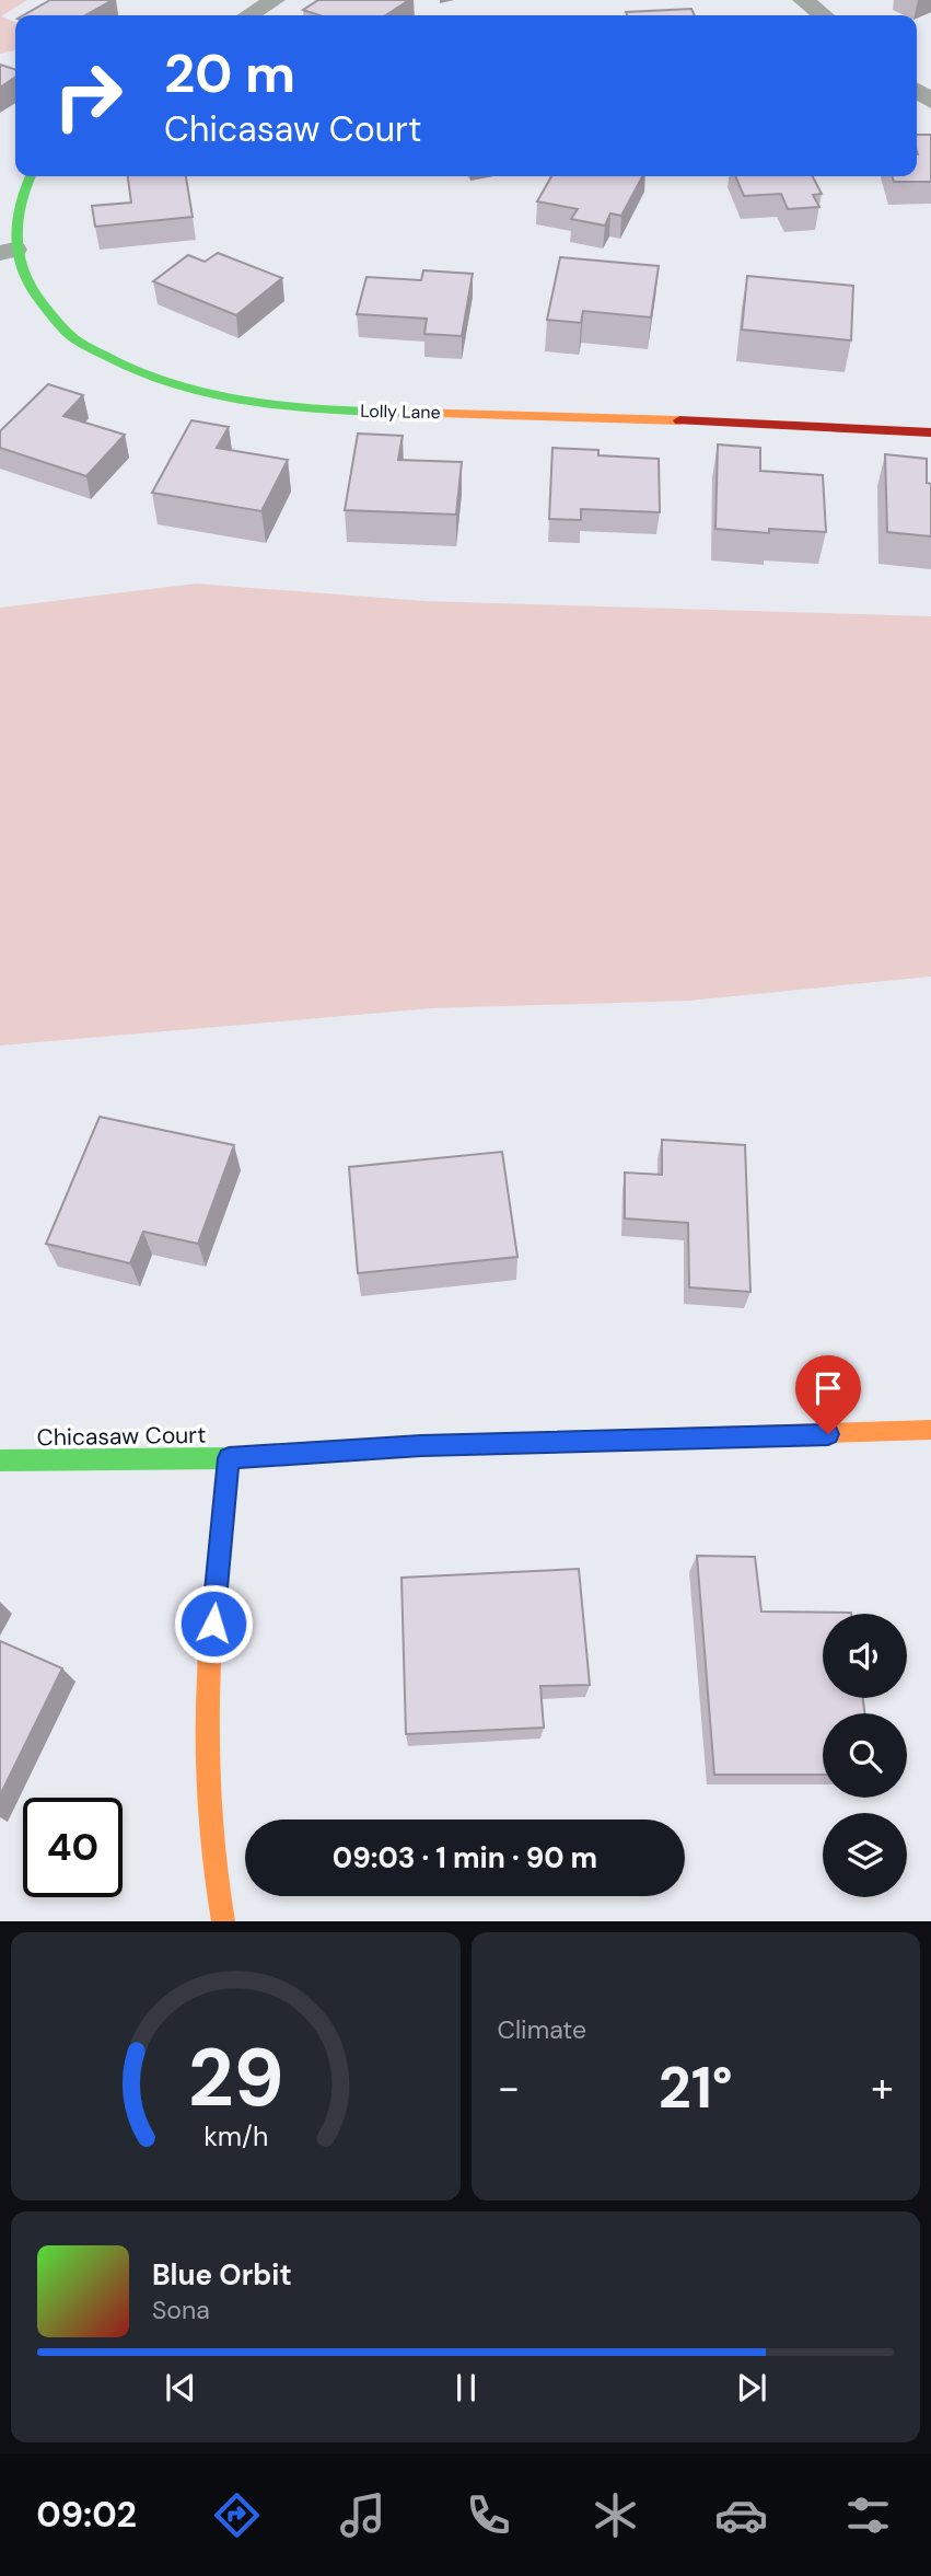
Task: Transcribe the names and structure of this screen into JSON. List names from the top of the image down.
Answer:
{
  "streets": {
    "street": ["Lolly Lane", "Chicasaw Court"]
  },
  "page": {
    "turn": ["20 m", "Chicasaw Court"],
    "limit": "40",
    "trip": "09:03 · 1 min · 90 m",
    "tile": "Climate",
    "heat": ["−", "21°", "+"],
    "song": ["Blue Orbit", "Sona"],
    "tabs": "09:02",
    "gauge": ["29", "km/h"]
  }
}
